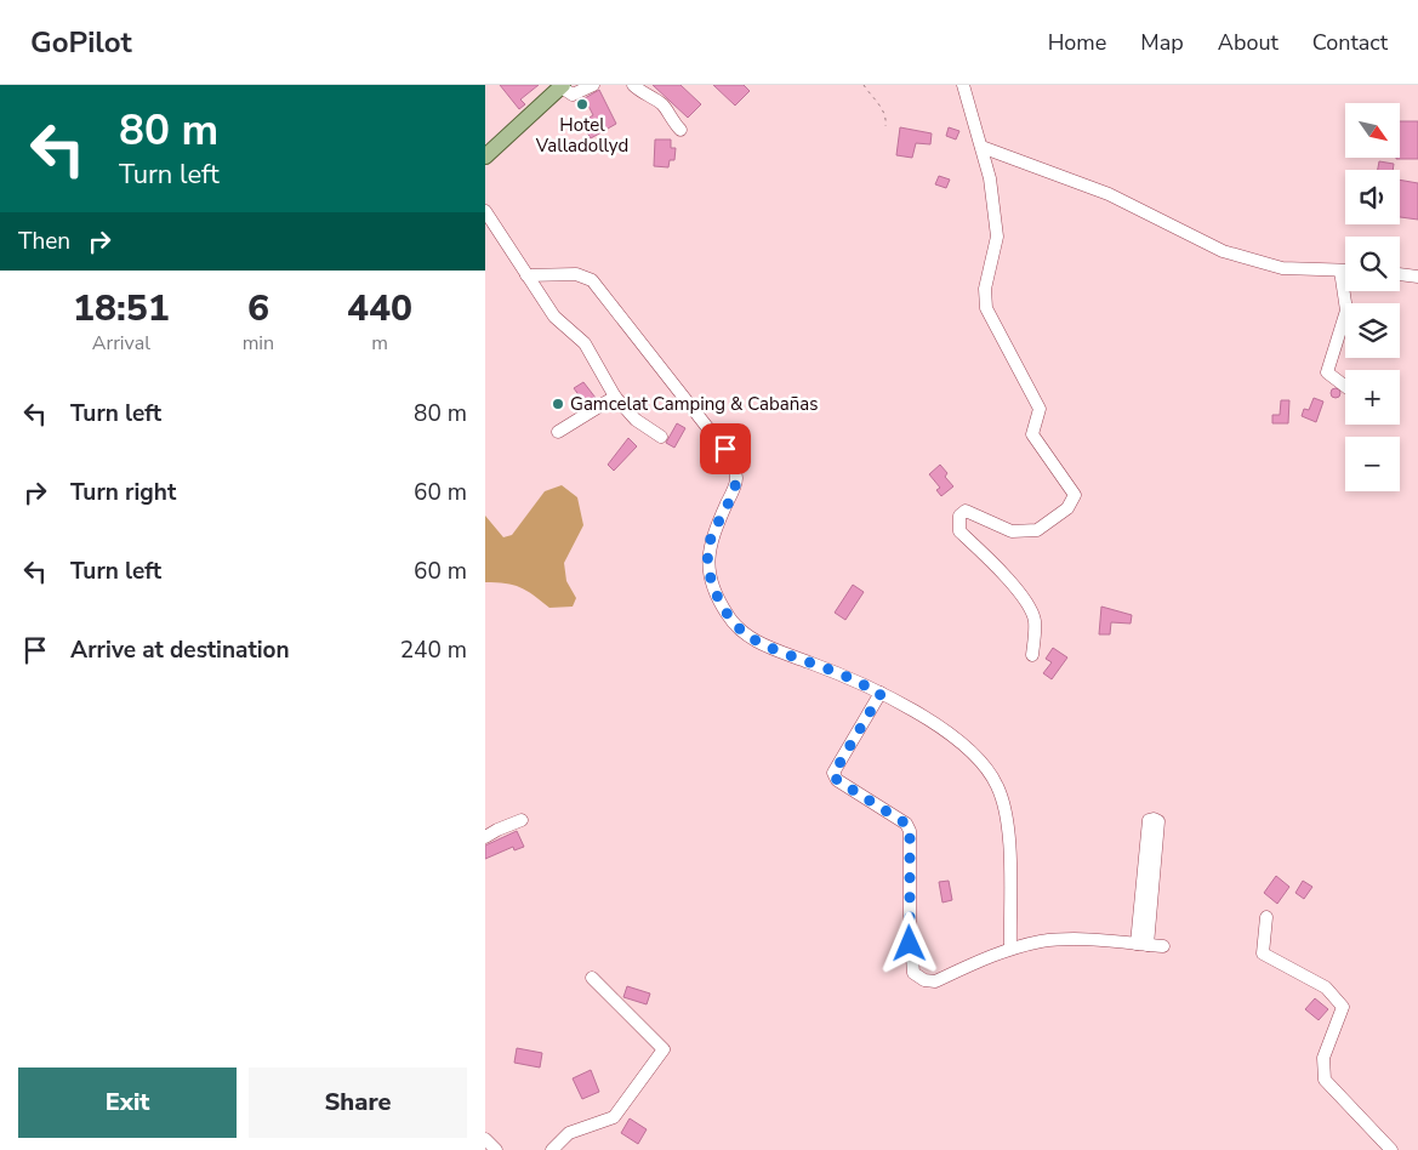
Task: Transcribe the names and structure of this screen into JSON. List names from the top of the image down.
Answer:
{
  "places": ["Hotel Valladollyd", "Gamcelat Camping & Cabañas"],
  "north": "bottom right",
  "page": {
    "header": "GoPilot",
    "nav": [
      "Home",
      "Map",
      "About",
      "Contact"
    ],
    "turn": ["80 m", "Turn left"],
    "map_buttons": ["+", "−"],
    "then": "Then",
    "eta": [
      "18:51",
      "Arrival",
      "6",
      "min",
      "440",
      "m"
    ],
    "list": [
      {
        "name": "Turn left",
        "value": "80 m"
      },
      {
        "name": "Turn right",
        "value": "60 m"
      },
      {
        "name": "Turn left",
        "value": "60 m"
      },
      {
        "name": "Arrive at destination",
        "value": "240 m"
      }
    ],
    "buttons": ["Exit", "Share"]
  }
}
